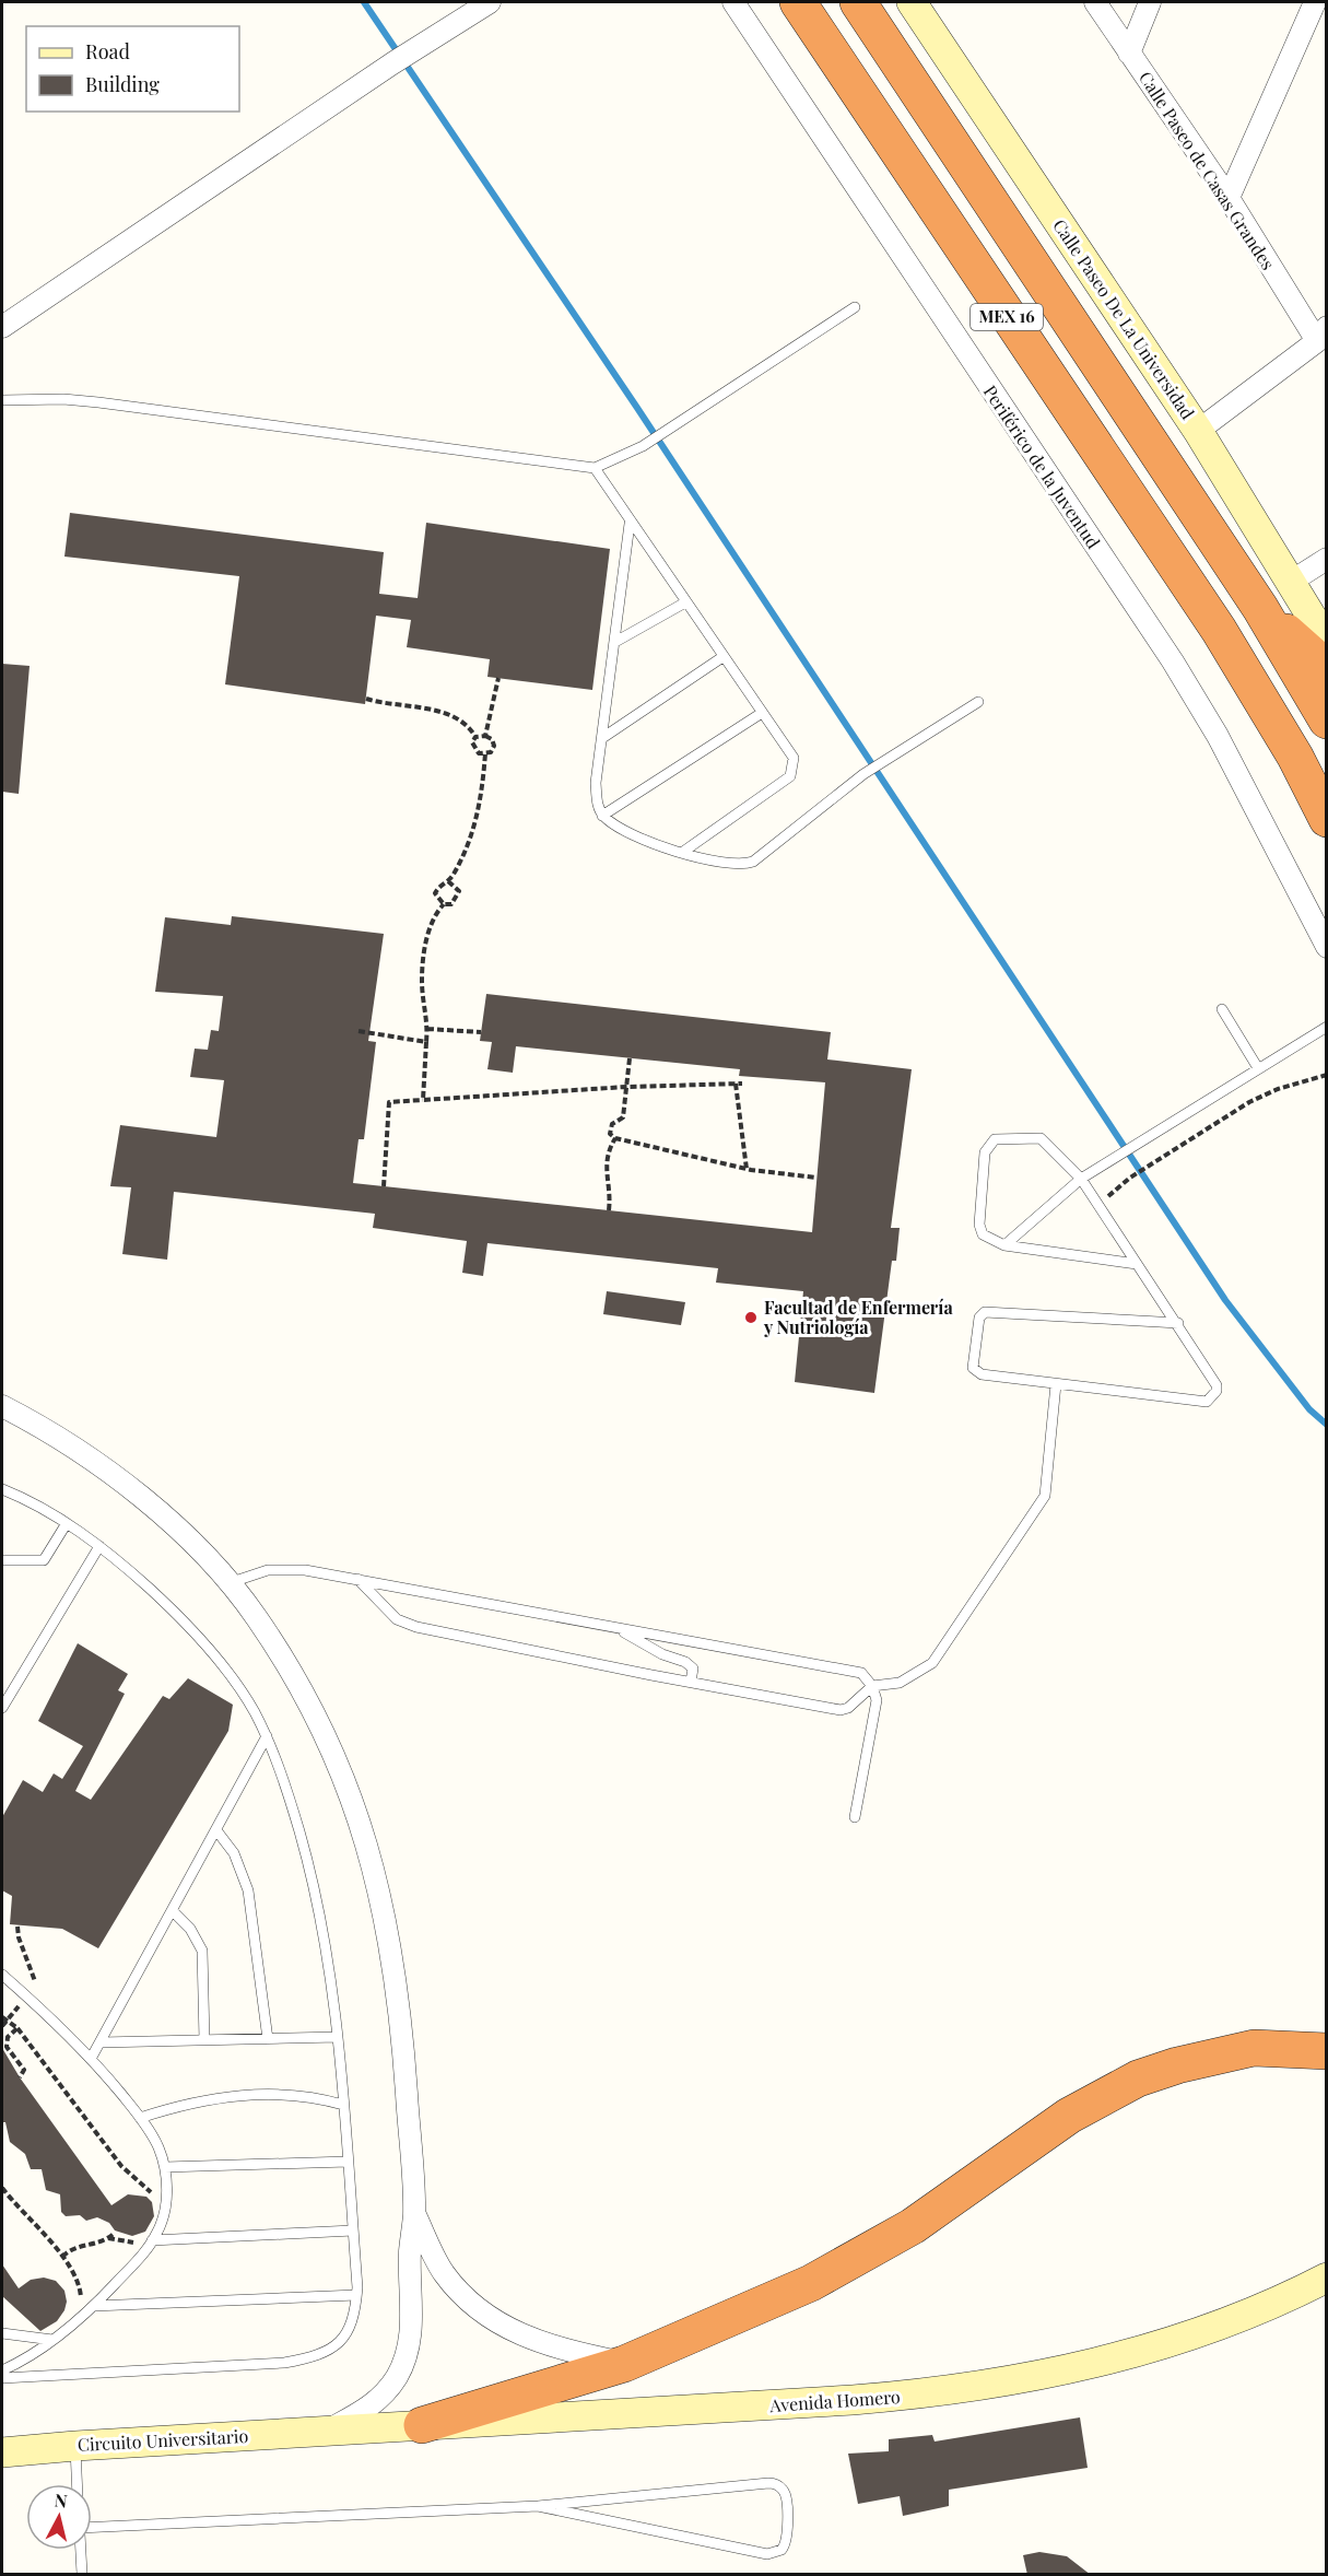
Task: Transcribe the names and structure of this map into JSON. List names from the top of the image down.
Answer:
{
  "streets": {
    "highway": ["MEX 16"],
    "main road": ["Calle Paseo De La Universidad", "Avenida Homero", "Circuito Universitario"],
    "street": ["Calle Paseo de Casas Grandes", "Periférico de la Juventud"]
  },
  "crossings": [
    ["Avenida Homero", "Circuito Universitario"]
  ],
  "places": ["Facultad de Enfermería y Nutriología"],
  "legend": ["Road", "Building"],
  "north": "top"
}
